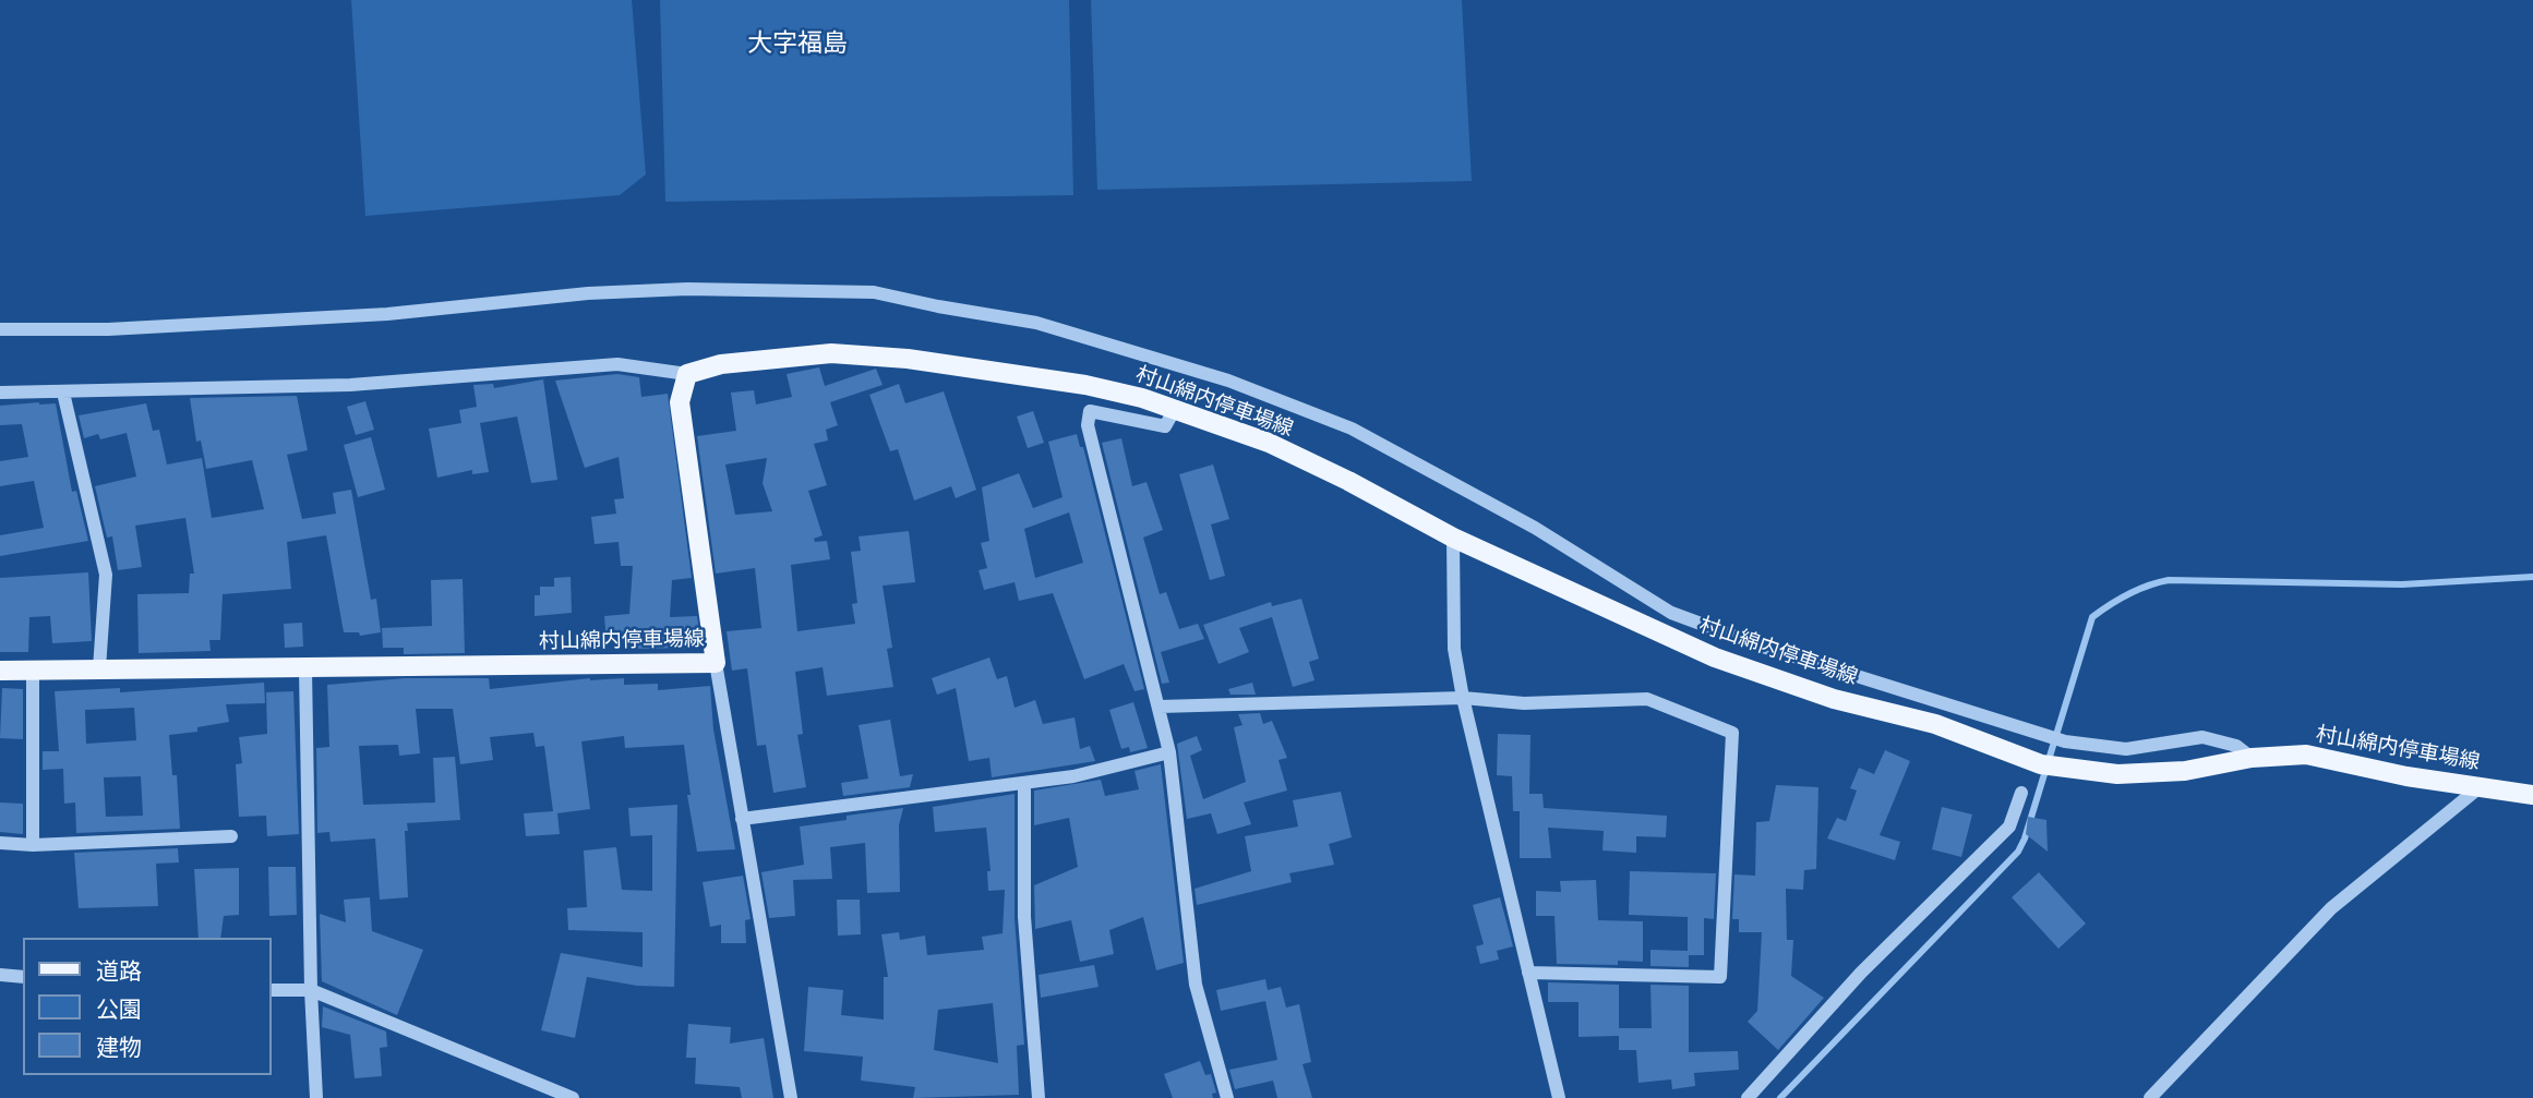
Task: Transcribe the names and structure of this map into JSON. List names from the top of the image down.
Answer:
{
  "streets": {
    "main road": ["村山綿内停車場線"]
  },
  "districts": ["大字福島"],
  "legend": ["道路", "公園", "建物"]
}
